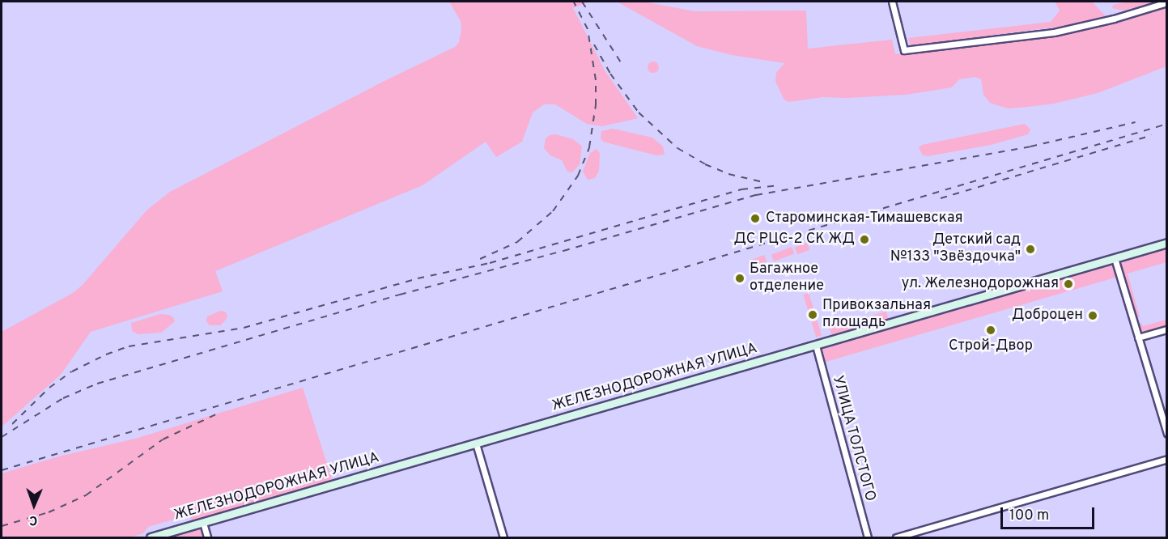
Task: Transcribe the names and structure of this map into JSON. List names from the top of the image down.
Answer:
{
  "streets": {
    "main road": ["ЖЕЛЕЗНОДОРОЖНАЯ УЛИЦА"],
    "street": ["УЛИЦА ТОЛСТОГО"]
  },
  "crossings": [
    ["ЖЕЛЕЗНОДОРОЖНАЯ УЛИЦА", "УЛИЦА ТОЛСТОГО"]
  ],
  "places": [
    "Староминская-Тимашевская",
    "ДС РЦС-2 СК ЖД",
    "Детский сад №133 \"Звёздочка\"",
    "Багажное отделение",
    "ул. Железнодорожная",
    "Привокзальная площадь",
    "Доброцен",
    "Строй-Двор"
  ],
  "scale_bar": "100 m",
  "north": "bottom"
}
